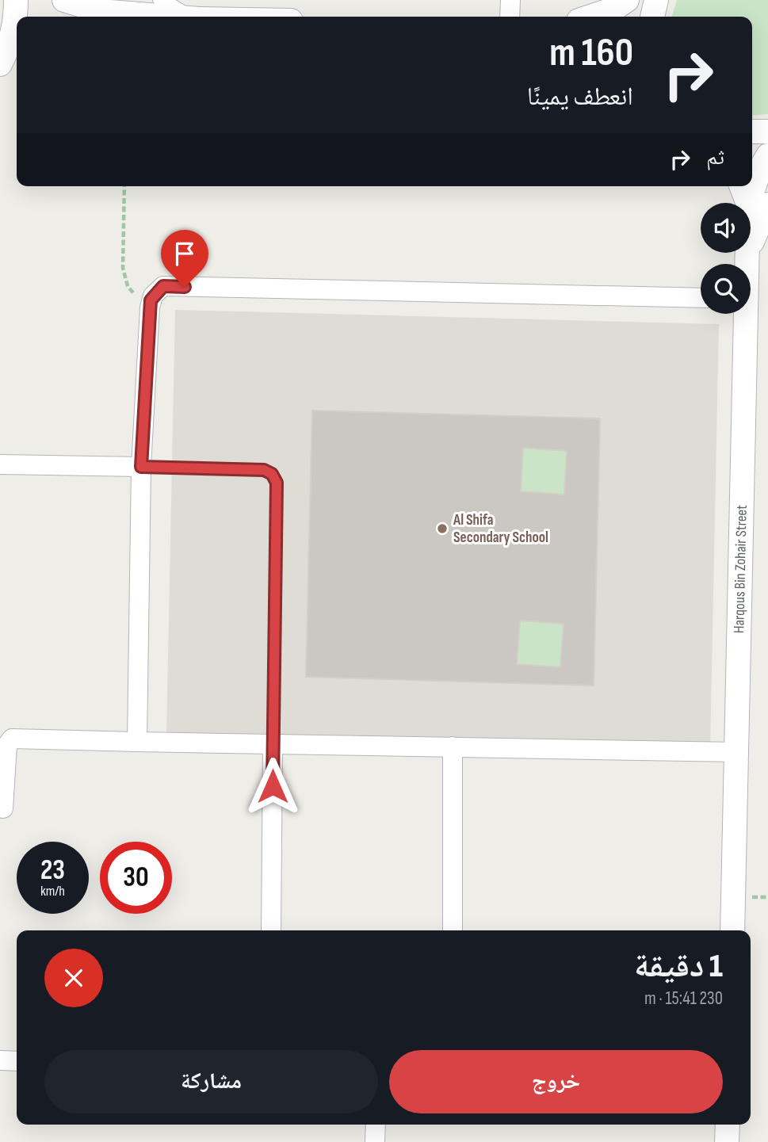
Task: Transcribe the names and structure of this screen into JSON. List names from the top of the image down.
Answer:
{
  "streets": {
    "street": ["Harqous Bin Zohair Street"]
  },
  "places": ["Al Shifa Secondary School"],
  "page": {
    "turn": ["160 m", "انعطف يمينًا"],
    "then": "ثم",
    "speed": "23 km/h",
    "limit": "30",
    "heading": ["1 دقيقة", "230 m · 15:41"],
    "buttons": ["خروج", "مشاركة"]
  }
}
